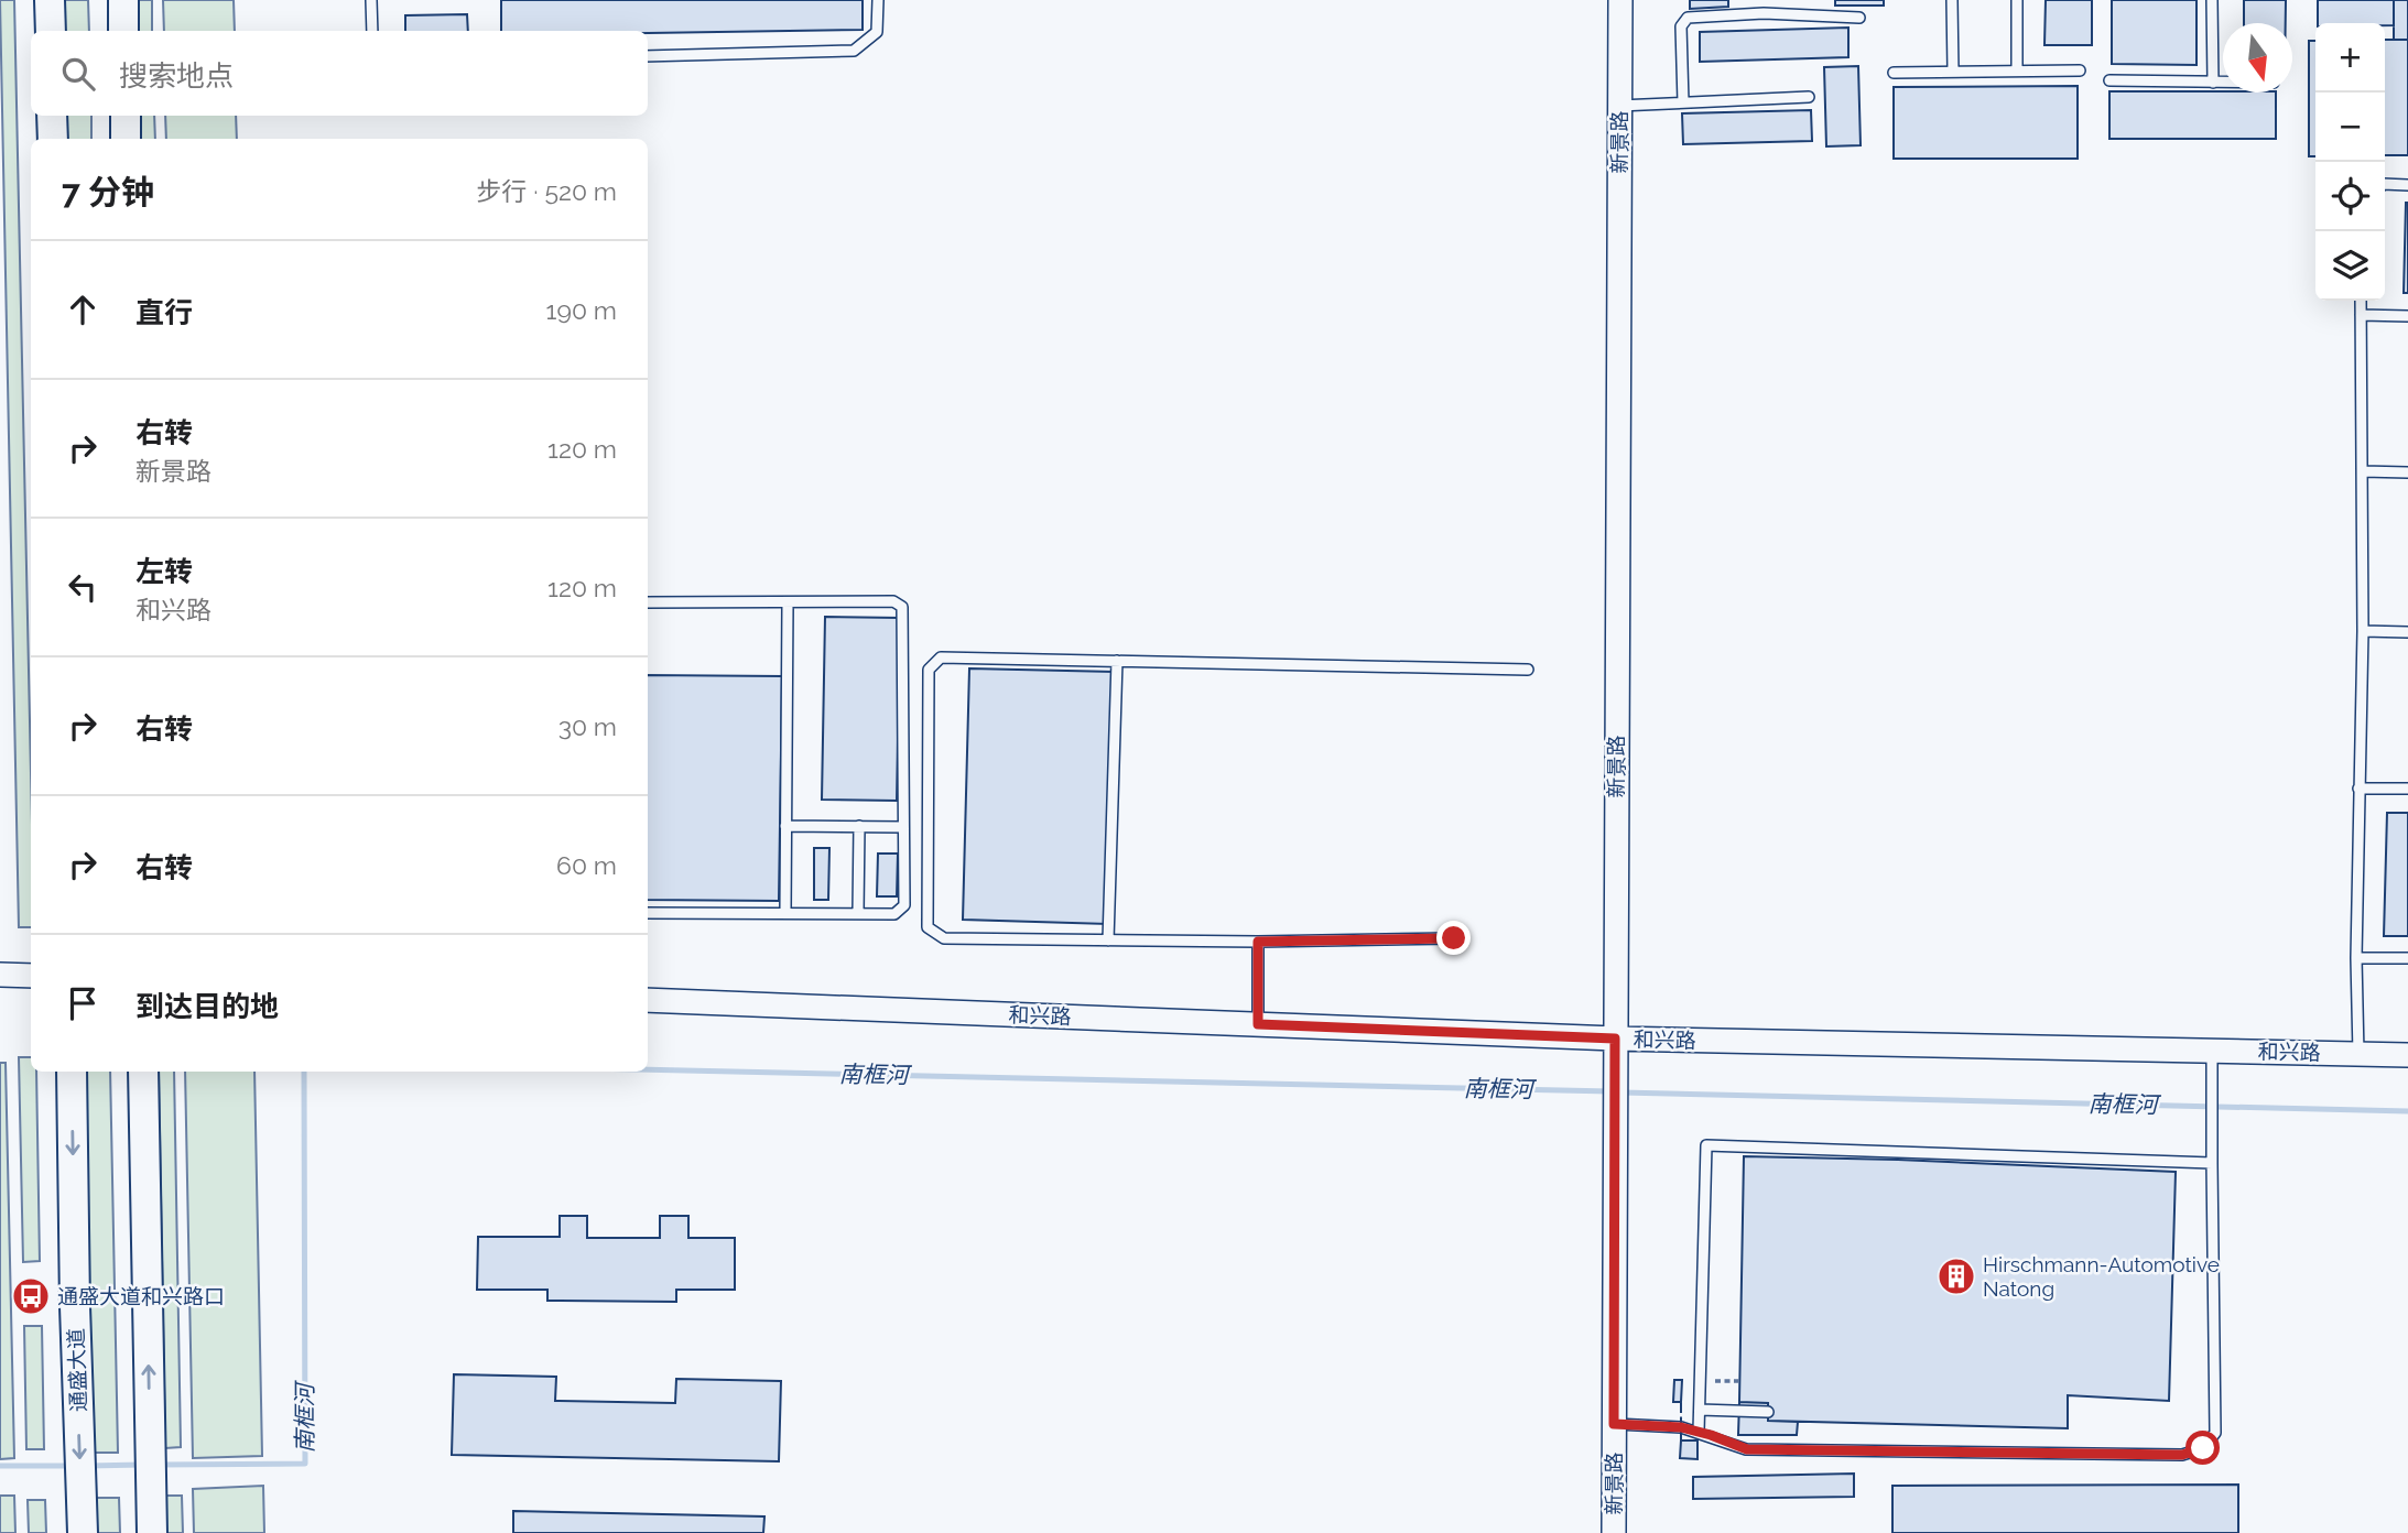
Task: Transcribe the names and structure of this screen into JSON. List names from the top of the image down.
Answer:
{
  "streets": {
    "main road": ["通盛大道"],
    "street": ["新景路", "和兴路"]
  },
  "crossings": [
    ["新景路", "和兴路"]
  ],
  "water": ["南框河"],
  "places": {
    "building": ["Hirschmann-Automotive Natong"],
    "bus stop": ["通盛大道和兴路口"]
  },
  "north": "bottom",
  "page": {
    "map_buttons": ["+", "−"],
    "search": "搜索地点",
    "heading": ["7 分钟", "步行 · 520 m"],
    "list": [
      ["直行", "190 m"],
      ["右转", "新景路", "120 m"],
      ["左转", "和兴路", "120 m"],
      ["右转", "30 m"],
      ["右转", "60 m"],
      "到达目的地"
    ]
  }
}
